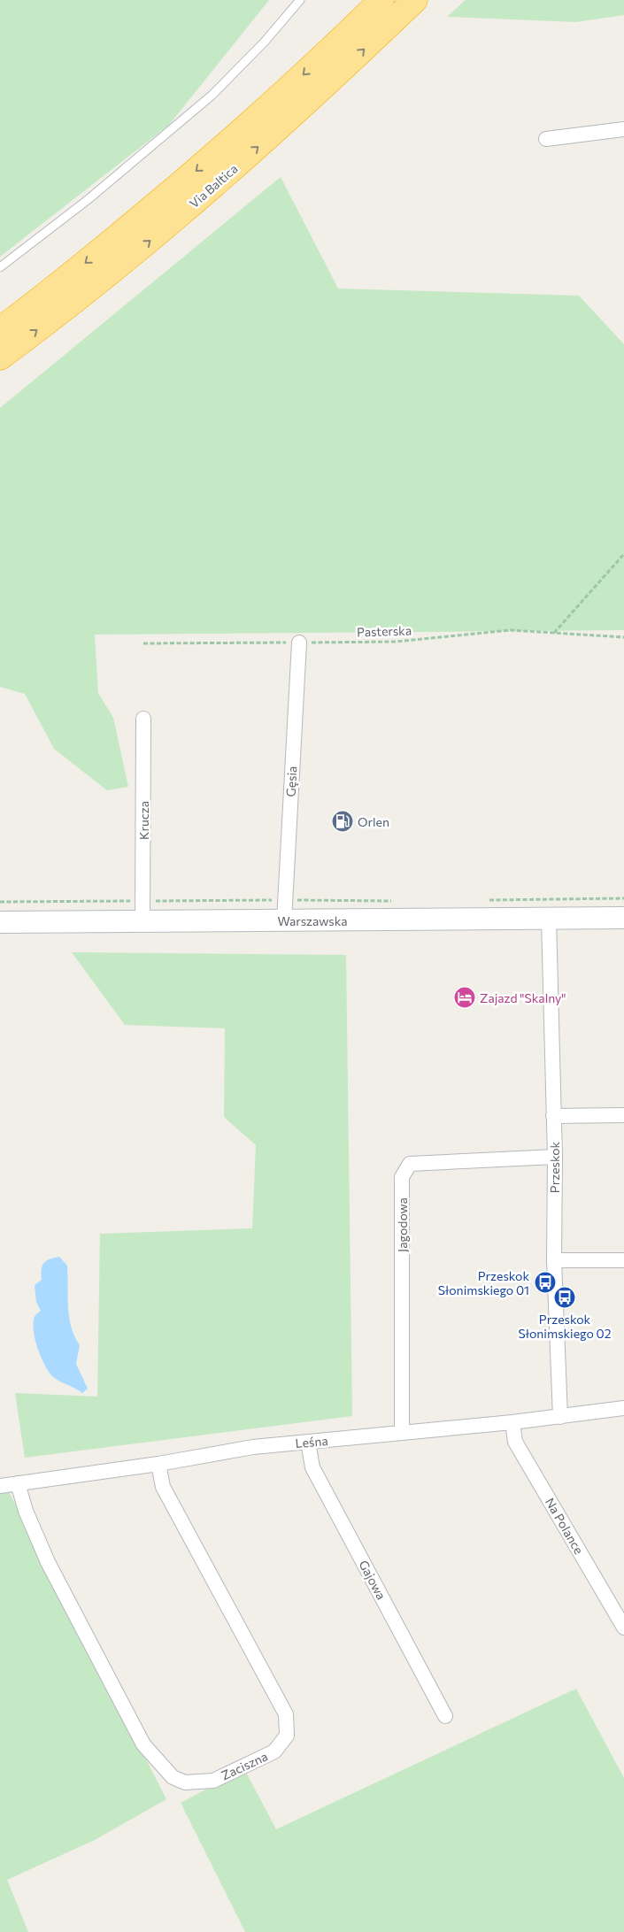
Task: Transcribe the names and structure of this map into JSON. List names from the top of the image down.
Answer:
{
  "streets": {
    "highway": ["Via Baltica"],
    "street": [
      "Gęsia",
      "Krucza",
      "Warszawska",
      "Przeskok",
      "Jagodowa",
      "Leśna",
      "Na Polance",
      "Gajowa",
      "Zaciszna"
    ],
    "path": ["Pasterska"]
  },
  "crossings": [
    ["Pasterska", "Gęsia"],
    ["Gęsia", "Warszawska"],
    ["Krucza", "Warszawska"],
    ["Warszawska", "Przeskok"],
    ["Przeskok", "Jagodowa"],
    ["Przeskok", "Leśna"],
    ["Jagodowa", "Leśna"],
    ["Leśna", "Na Polance"],
    ["Leśna", "Gajowa"],
    ["Leśna", "Zaciszna"]
  ],
  "places": {
    "fuel station": ["Orlen"],
    "hotel": ["Zajazd \"Skalny\""],
    "bus stop": ["Przeskok Słonimskiego 01", "Przeskok Słonimskiego 02"]
  }
}
